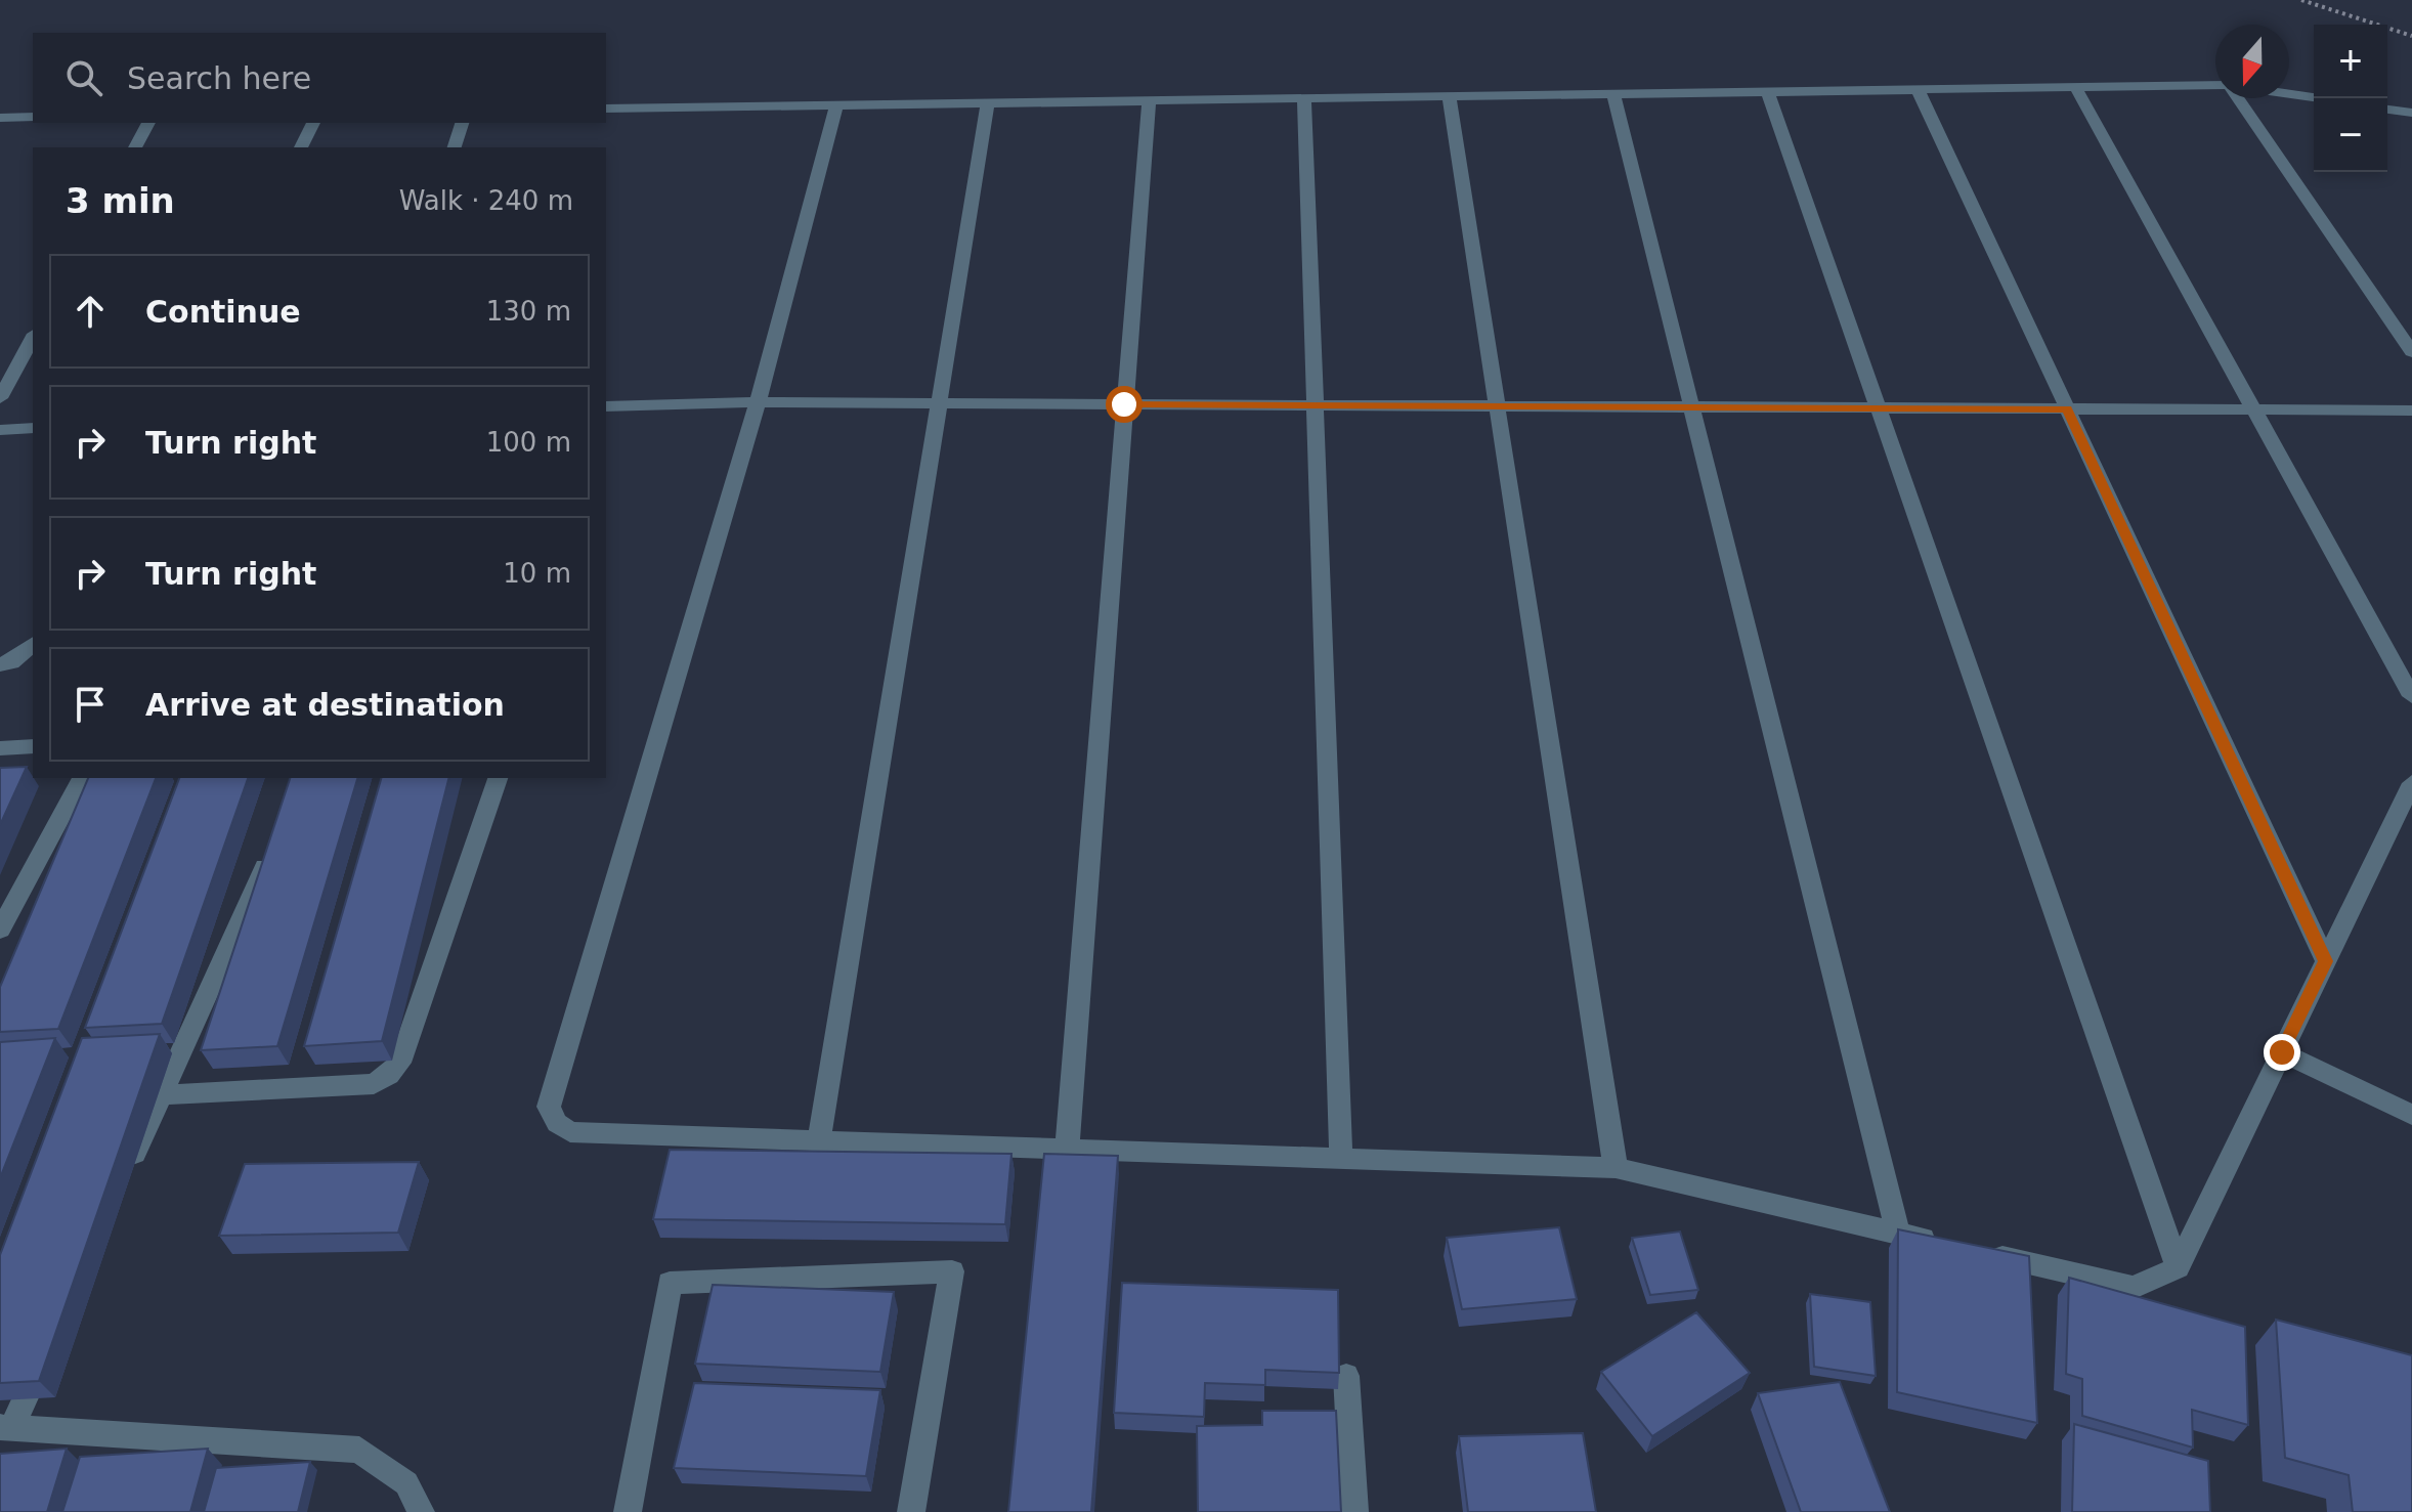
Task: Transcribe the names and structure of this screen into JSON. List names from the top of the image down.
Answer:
{
  "north": "bottom",
  "page": {
    "map_buttons": ["+", "−"],
    "search": "Search here",
    "heading": ["3 min", "Walk · 240 m"],
    "list": [
      ["Continue", "130 m"],
      ["Turn right", "100 m"],
      ["Turn right", "10 m"],
      "Arrive at destination"
    ]
  }
}
